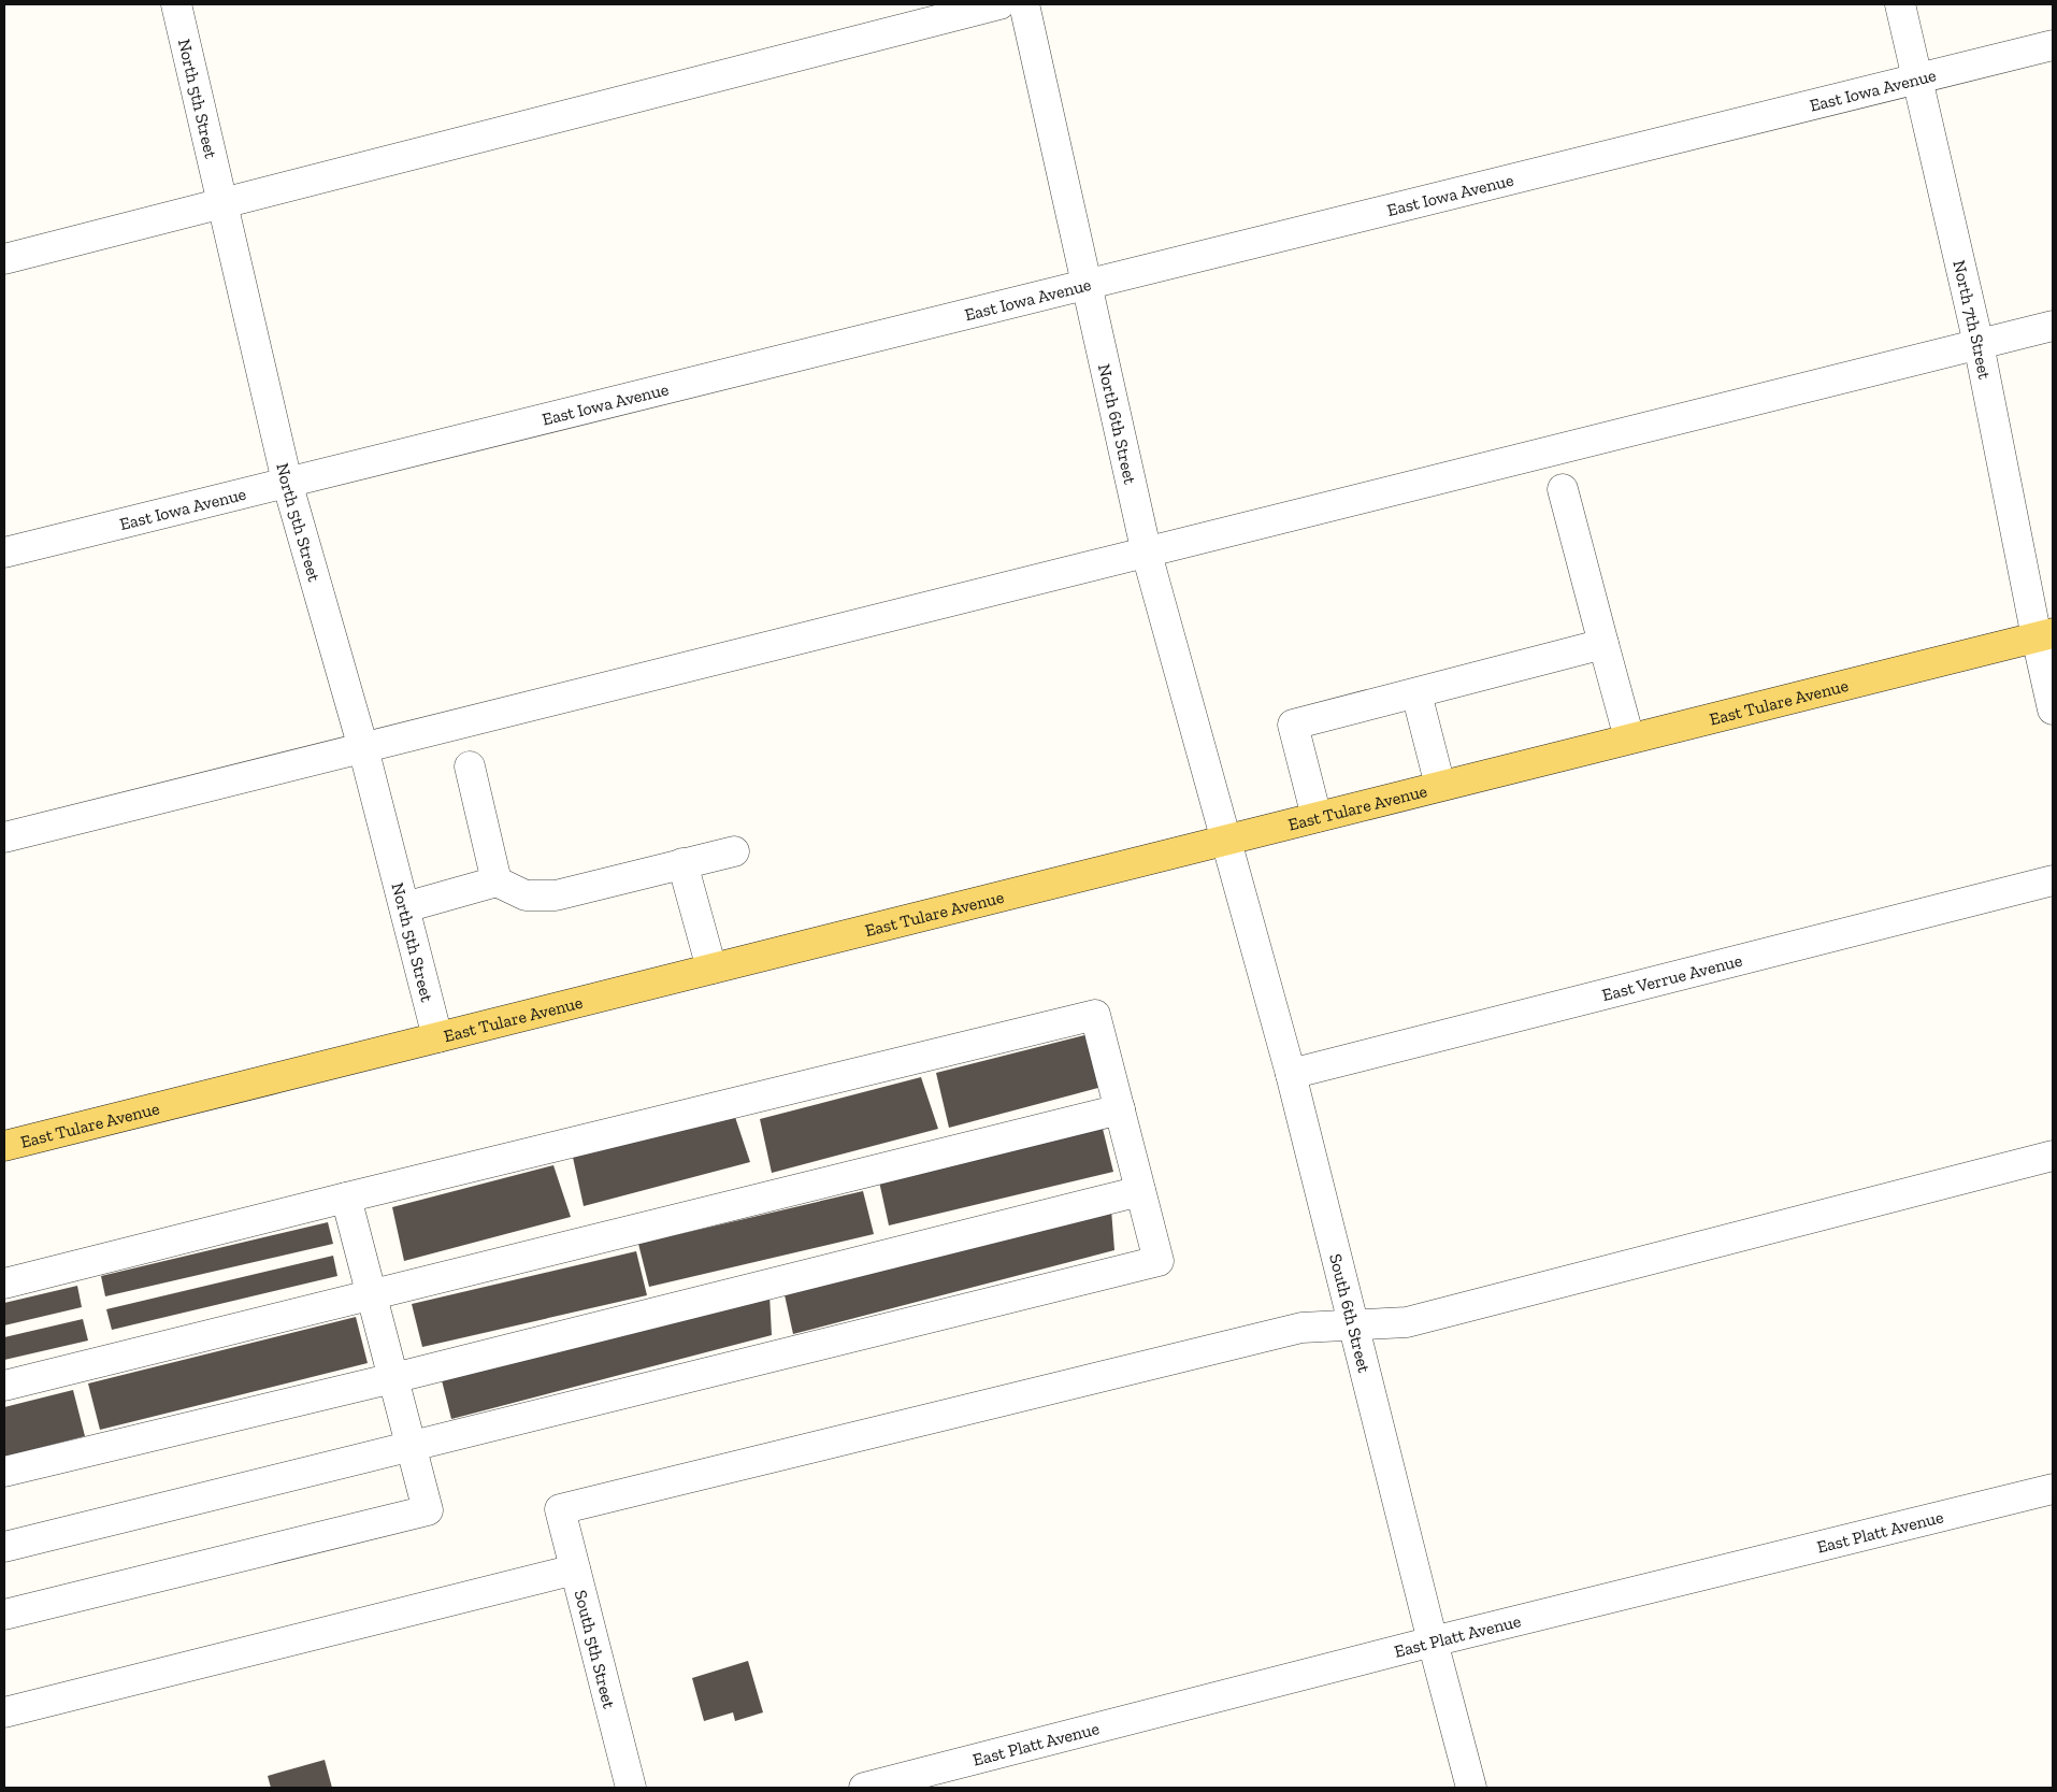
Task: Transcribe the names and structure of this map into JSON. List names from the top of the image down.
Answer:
{
  "streets": {
    "main road": ["East Tulare Avenue"],
    "street": [
      "East Iowa Avenue",
      "North 5th Street",
      "North 7th Street",
      "North 6th Street",
      "East Verrue Avenue",
      "South 6th Street",
      "East Platt Avenue",
      "South 5th Street"
    ]
  },
  "crossings": [
    ["East Iowa Avenue", "North 5th Street"],
    ["East Iowa Avenue", "North 7th Street"],
    ["East Iowa Avenue", "North 6th Street"],
    ["North 5th Street", "East Tulare Avenue"],
    ["North 7th Street", "East Tulare Avenue"],
    ["North 6th Street", "East Tulare Avenue"],
    ["North 6th Street", "South 6th Street"],
    ["East Tulare Avenue", "South 6th Street"],
    ["East Verrue Avenue", "South 6th Street"],
    ["South 6th Street", "East Platt Avenue"],
    ["South 6th Street", "South 5th Street"]
  ]
}
